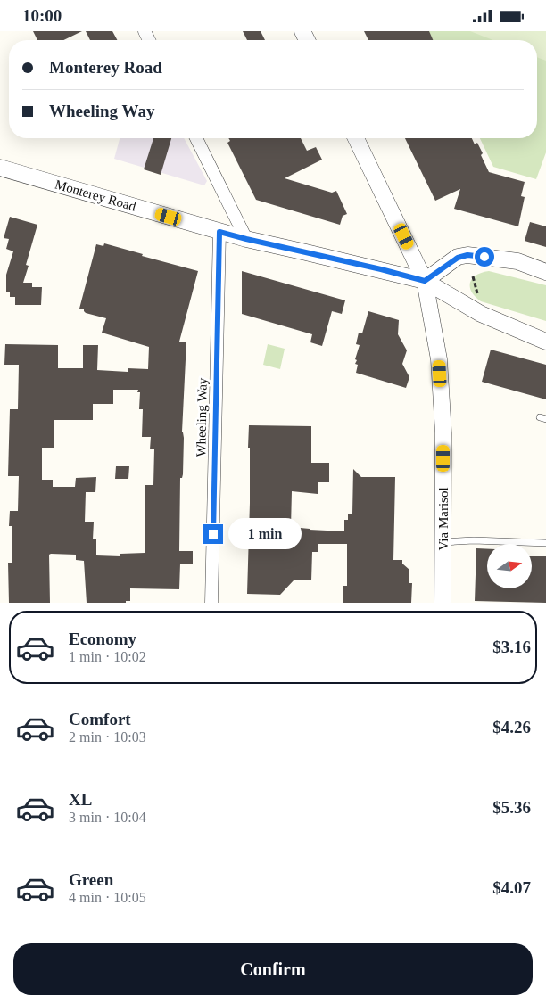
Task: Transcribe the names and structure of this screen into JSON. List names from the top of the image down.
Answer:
{
  "streets": {
    "street": ["Monterey Road", "Wheeling Way", "Via Marisol"]
  },
  "crossings": [
    ["Monterey Road", "Wheeling Way"],
    ["Monterey Road", "Via Marisol"]
  ],
  "north": "right",
  "page": {
    "status": "10:00",
    "banner": ["Monterey Road", "Wheeling Way"],
    "bubble": "1 min",
    "list": [
      {
        "name": "Economy",
        "note": "1 min · 10:02",
        "value": "$3.16"
      },
      {
        "name": "Comfort",
        "note": "2 min · 10:03",
        "value": "$4.26"
      },
      {
        "name": "XL",
        "note": "3 min · 10:04",
        "value": "$5.36"
      },
      {
        "name": "Green",
        "note": "4 min · 10:05",
        "value": "$4.07"
      }
    ],
    "buttons": "Confirm"
  }
}
